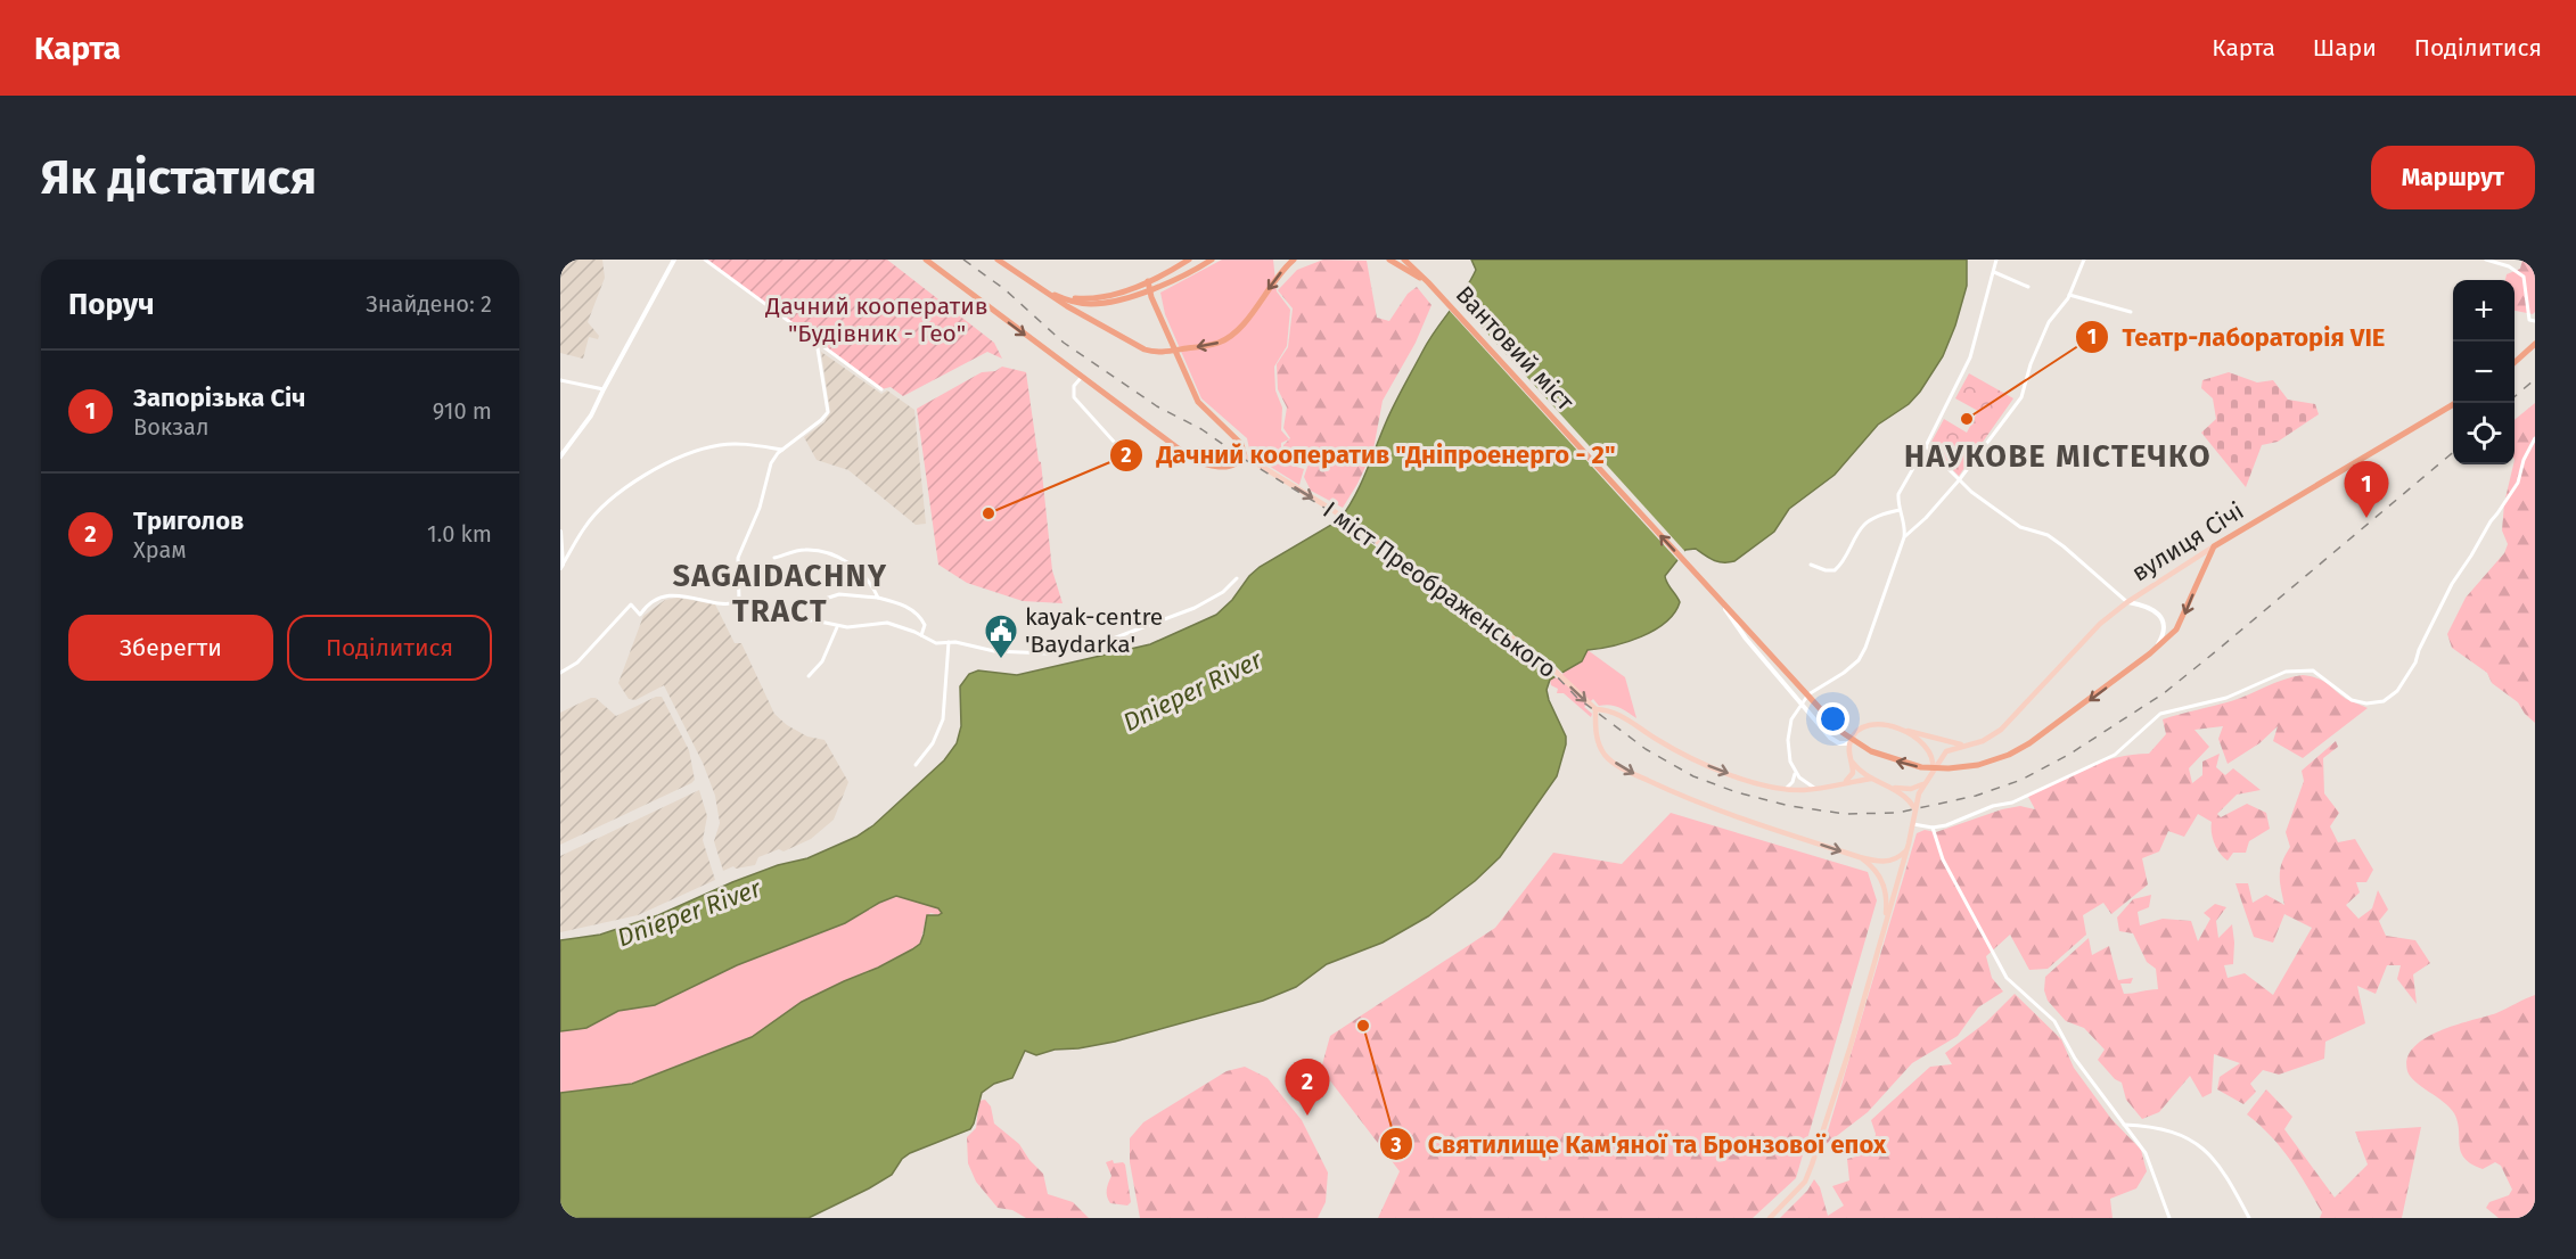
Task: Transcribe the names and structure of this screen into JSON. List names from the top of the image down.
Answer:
{
  "streets": {
    "main road": ["Вантовий міст", "вулиця Січі", "I міст Преображенського"]
  },
  "crossings": [
    ["Вантовий міст", "вулиця Січі"]
  ],
  "one_way": ["I міст Преображенського"],
  "districts": ["НАУКОВЕ МІСТЕЧКО", "SAGAIDACHNY TRACT"],
  "water": ["Dnieper River"],
  "parks": ["Дачний кооператив \"Будівник - Гео\""],
  "places": {
    "other": ["Театр-лабораторія VIE", "Дачний кооператив \"Дніпроенерго - 2\"", "Святилище Кам'яної та Бронзової епох"],
    "public building": ["kayak-centre 'Baydarka'"]
  },
  "page": {
    "header": "Карта",
    "nav": ["Карта", "Шари", "Поділитися"],
    "buttons": [
      "Маршрут",
      ["Зберегти", "Поділитися"]
    ],
    "title": "Як дістатися",
    "heading": ["Поруч", "Знайдено: 2"],
    "map_buttons": ["+", "−"],
    "list": [
      {
        "mark": "1",
        "name": "Запорізька Січ",
        "note": "Вокзал",
        "value": "910 m"
      },
      {
        "mark": "2",
        "name": "Триголов",
        "note": "Храм",
        "value": "1.0 km"
      }
    ],
    "pins": ["1", "2"]
  }
}
